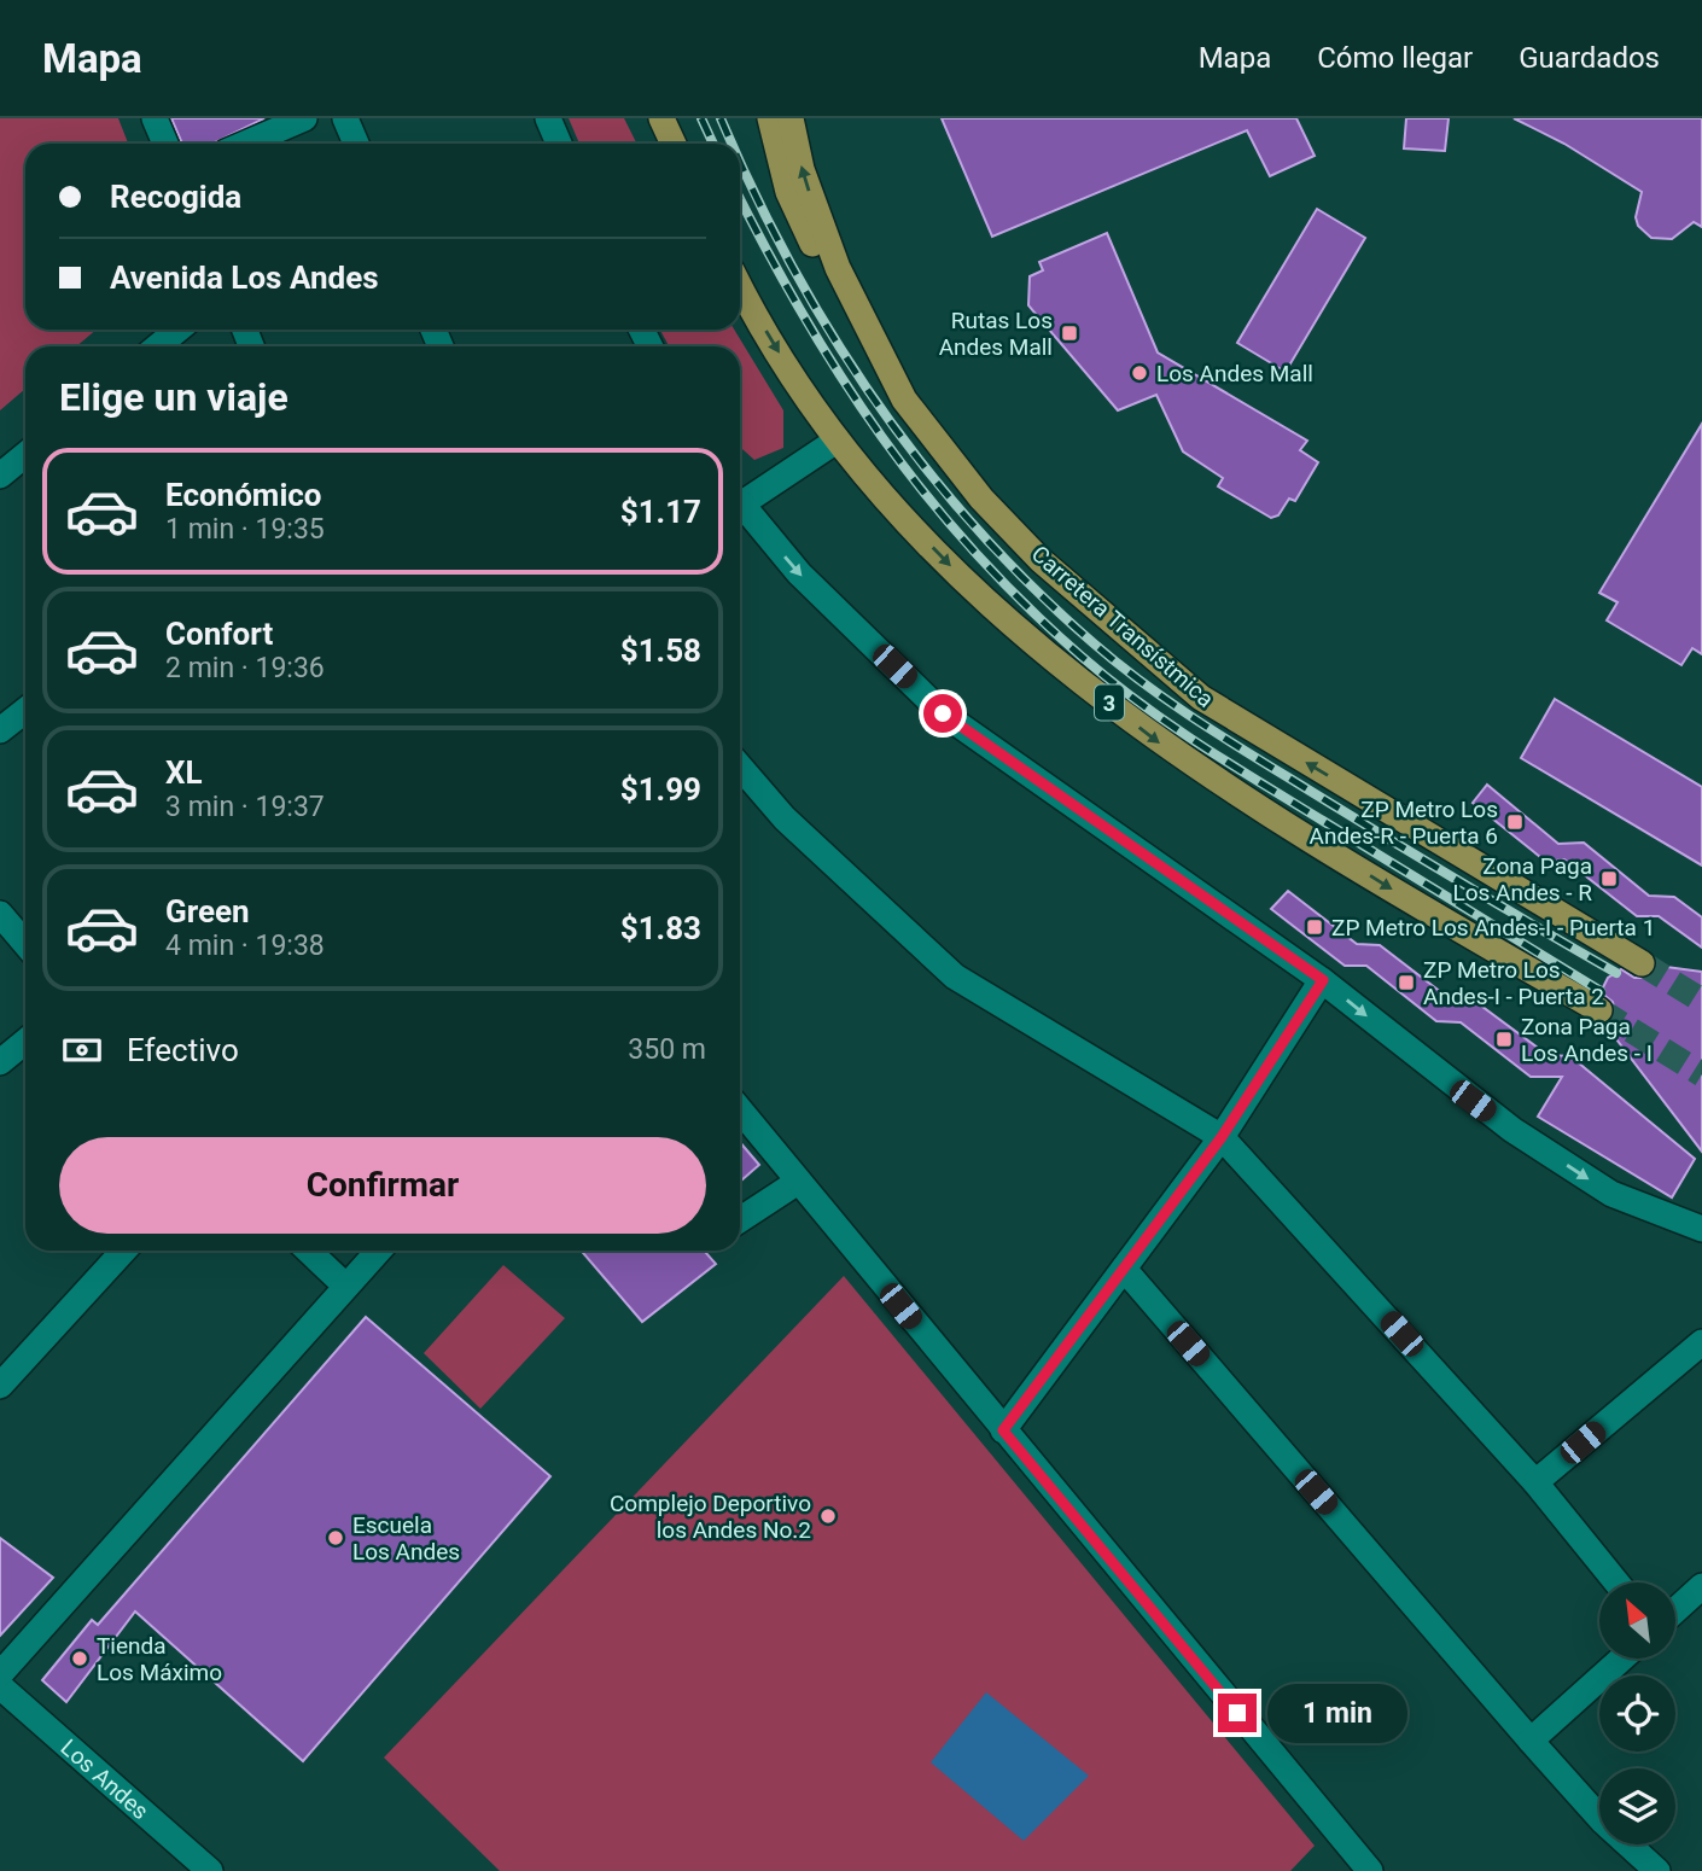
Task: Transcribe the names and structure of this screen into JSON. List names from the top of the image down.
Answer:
{
  "streets": {
    "main road": ["Carretera Transístmica", "3"],
    "street": ["Los Andes"]
  },
  "places": {
    "transit": [
      "Rutas Los Andes Mall",
      "ZP Metro Los Andes-R - Puerta 6",
      "Zona Paga Los Andes - R",
      "ZP Metro Los Andes-I - Puerta 1",
      "ZP Metro Los Andes-I - Puerta 2",
      "Zona Paga Los Andes - I"
    ],
    "other": [
      "Los Andes Mall",
      "Complejo Deportivo los Andes No.2",
      "Escuela Los Andes",
      "Tienda Los Máximo"
    ]
  },
  "north": "top left",
  "page": {
    "header": "Mapa",
    "nav": ["Mapa", "Cómo llegar", "Guardados"],
    "banner": ["Recogida", "Avenida Los Andes"],
    "heading": "Elige un viaje",
    "list": [
      {
        "name": "Económico",
        "note": "1 min · 19:35",
        "value": "$1.17"
      },
      {
        "name": "Confort",
        "note": "2 min · 19:36",
        "value": "$1.58"
      },
      {
        "name": "XL",
        "note": "3 min · 19:37",
        "value": "$1.99"
      },
      {
        "name": "Green",
        "note": "4 min · 19:38",
        "value": "$1.83"
      }
    ],
    "pay": ["Efectivo", "350 m"],
    "buttons": "Confirmar",
    "bubble": "1 min"
  }
}
